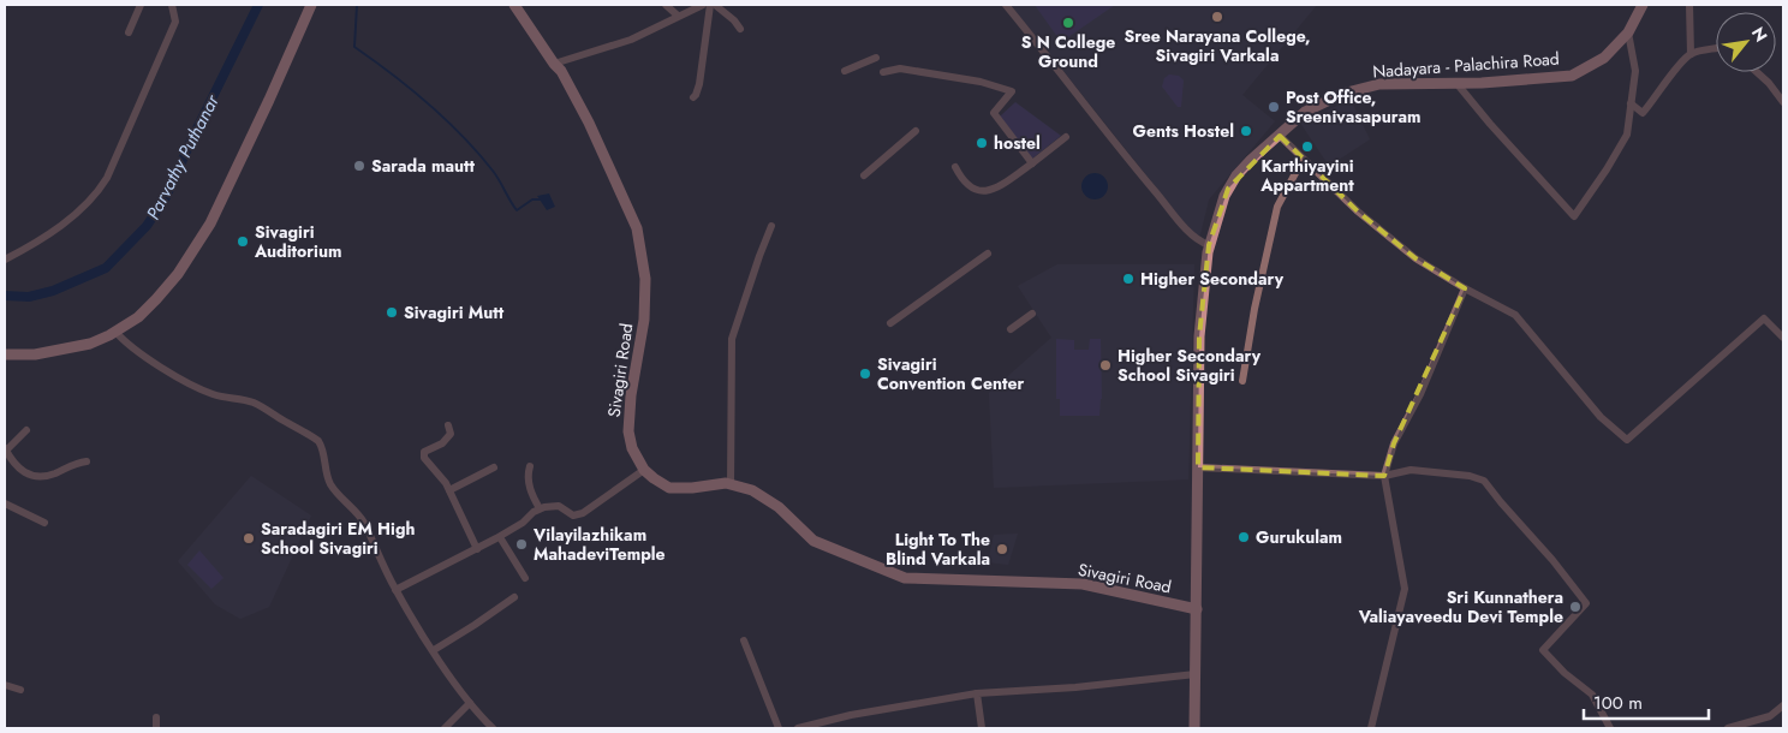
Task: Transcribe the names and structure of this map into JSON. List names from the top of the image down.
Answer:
{
  "streets": {
    "main road": ["Nadayara - Palachira Road", "Sivagiri Road"]
  },
  "crossings": [
    ["Nadayara - Palachira Road", "Sivagiri Road"]
  ],
  "water": ["Parvathy Puthanar"],
  "places": [
    "Sree Narayana College, Sivagiri Varkala",
    "S N College Ground",
    "Post Office, Sreenivasapuram",
    "Gents Hostel",
    "hostel",
    "Karthiyayini Appartment",
    "Sarada mautt",
    "Sivagiri Auditorium",
    "Higher Secondary",
    "Sivagiri Mutt",
    "Higher Secondary School Sivagiri",
    "Sivagiri Convention Center",
    "Gurukulam",
    "Saradagiri EM High School Sivagiri",
    "Vilayilazhikam MahadeviTemple",
    "Light To The Blind Varkala",
    "Sri Kunnathera Valiayaveedu Devi Temple"
  ],
  "scale_bar": "100 m",
  "north": "top right"
}
